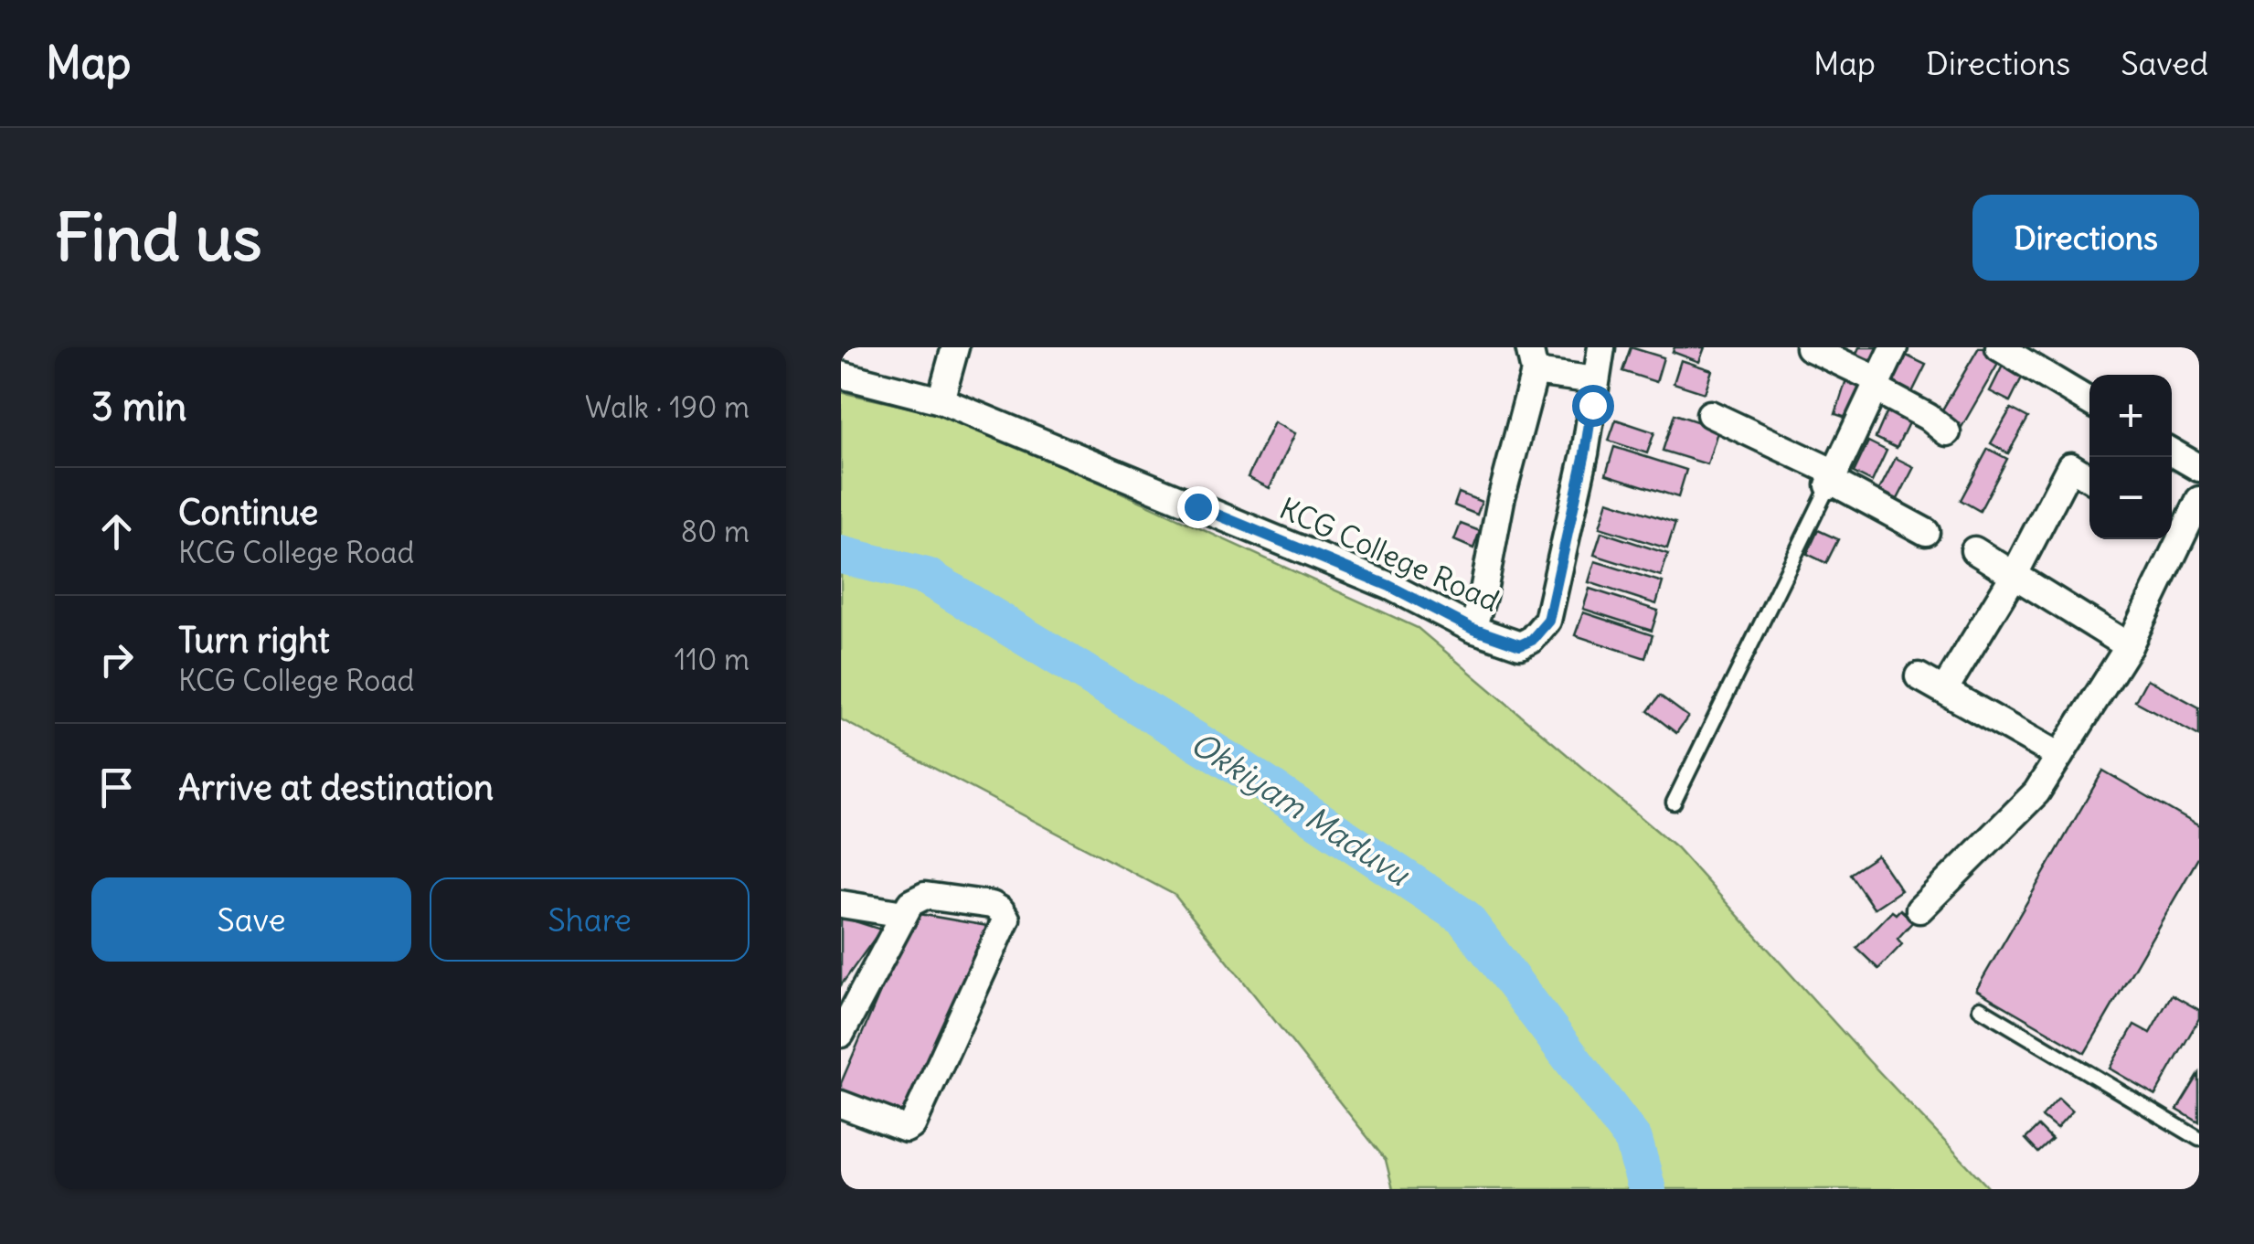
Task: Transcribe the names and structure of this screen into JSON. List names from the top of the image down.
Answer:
{
  "streets": {
    "street": ["KCG College Road"]
  },
  "water": ["Okkiyam Maduvu"],
  "page": {
    "header": "Map",
    "nav": ["Map", "Directions", "Saved"],
    "buttons": [
      "Directions",
      ["Save", "Share"]
    ],
    "title": "Find us",
    "heading": ["3 min", "Walk · 190 m"],
    "map_buttons": ["+", "−"],
    "list": [
      ["Continue", "KCG College Road", "80 m"],
      ["Turn right", "KCG College Road", "110 m"],
      "Arrive at destination"
    ]
  }
}
